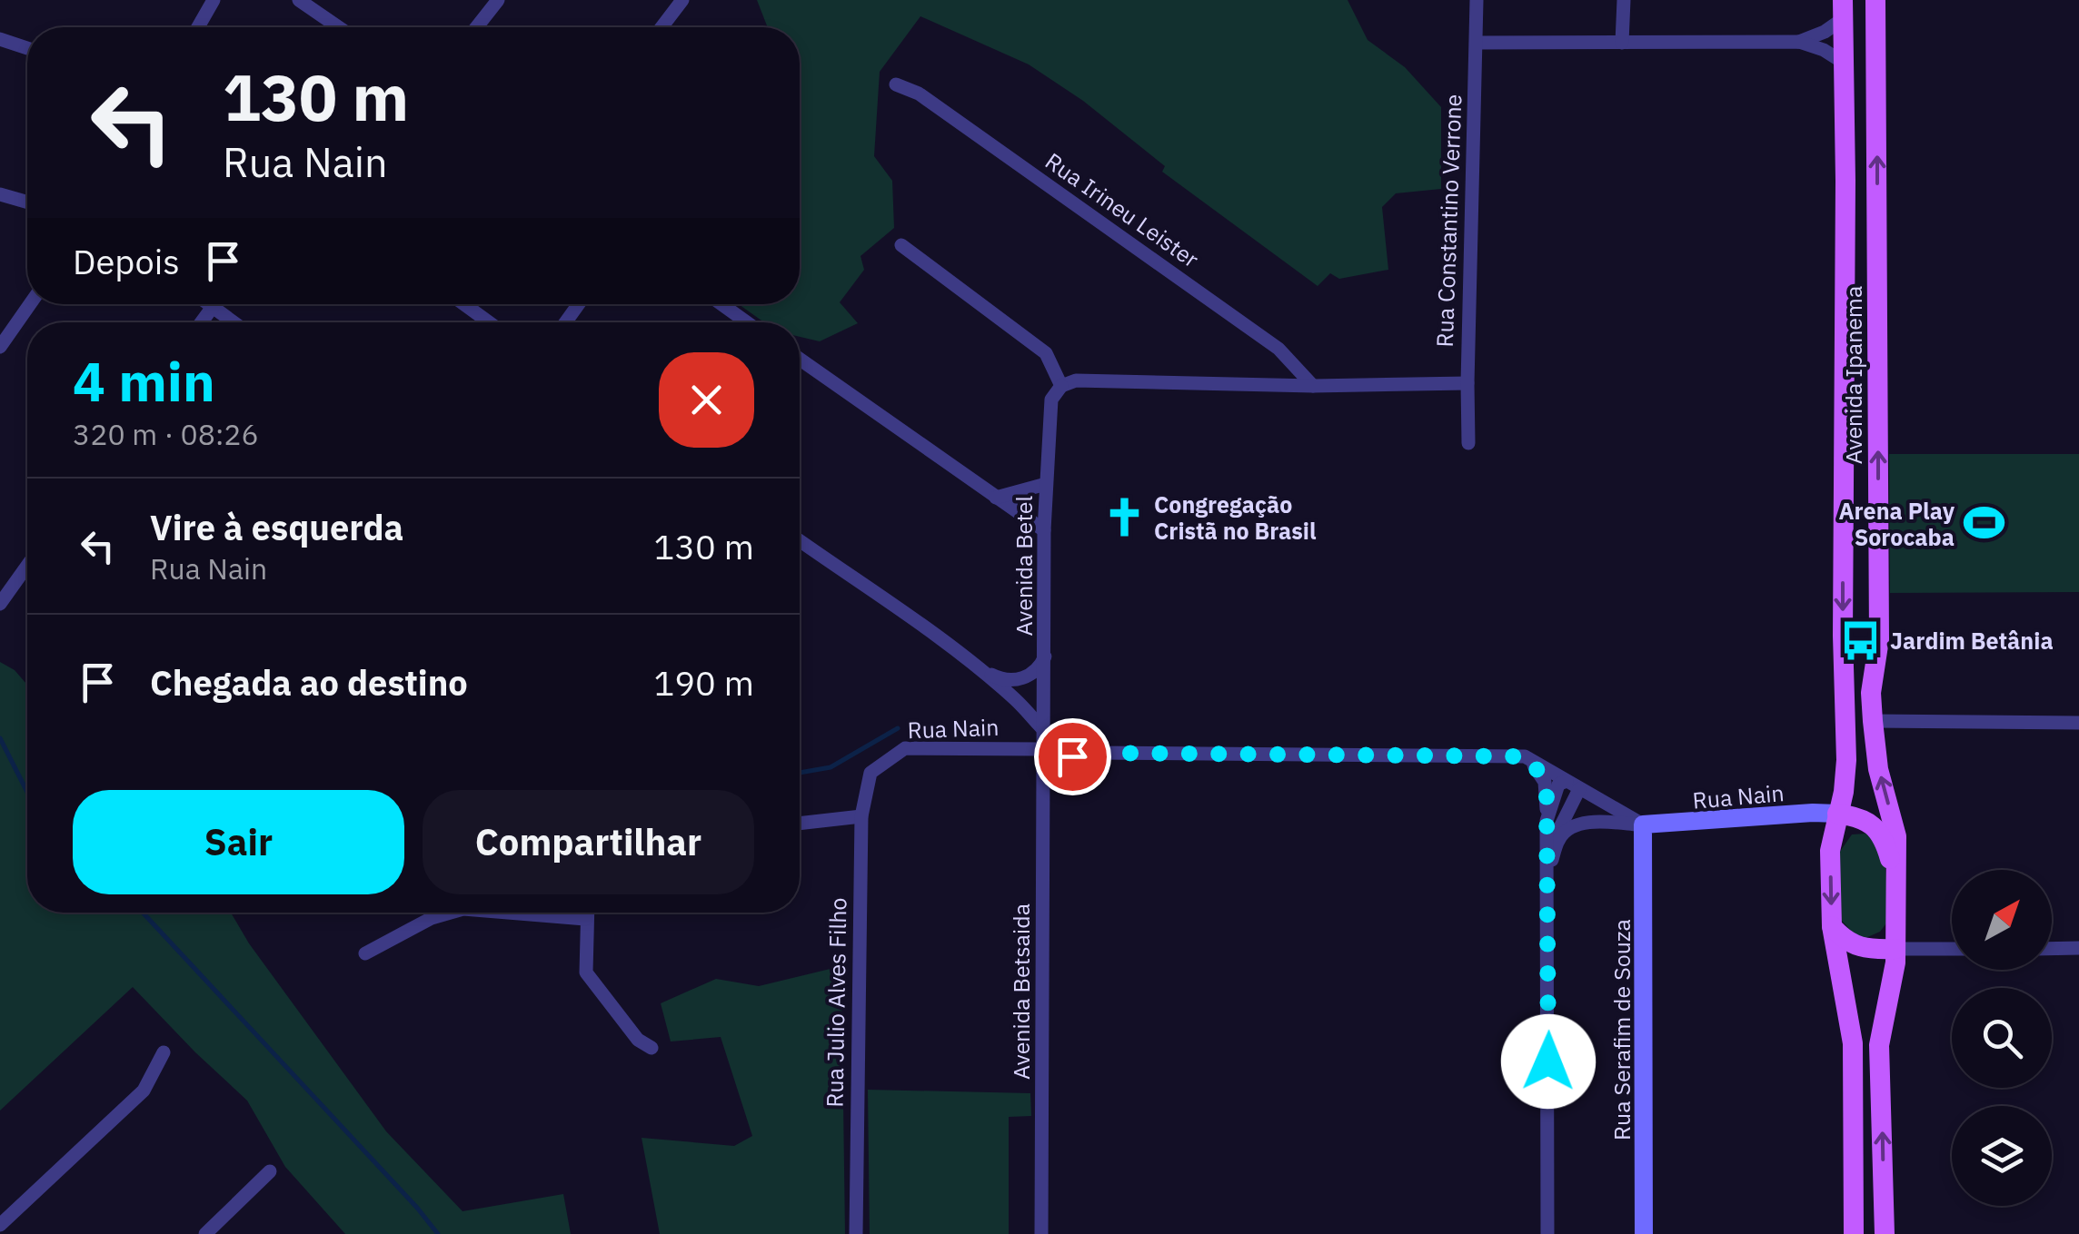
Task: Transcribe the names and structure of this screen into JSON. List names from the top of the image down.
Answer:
{
  "streets": {
    "main road": ["Avenida Ipanema"],
    "street": [
      "Rua Irineu Leister",
      "Rua Constantino Verrone",
      "Avenida Betel",
      "Rua Nain",
      "Avenida Betsaida",
      "Rua Julio Alves Filho",
      "Rua Serafim de Souza"
    ]
  },
  "crossings": [
    ["Avenida Ipanema", "Rua Nain"],
    ["Avenida Betel", "Rua Nain"],
    ["Avenida Betel", "Avenida Betsaida"],
    ["Rua Nain", "Avenida Betsaida"],
    ["Rua Nain", "Rua Julio Alves Filho"],
    ["Rua Nain", "Rua Serafim de Souza"]
  ],
  "places": {
    "church": ["Congregação Cristã no Brasil"],
    "sports": ["Arena Play Sorocaba"],
    "bus stop": ["Jardim Betânia"]
  },
  "north": "top right",
  "page": {
    "turn": ["130 m", "Rua Nain"],
    "then": "Depois",
    "heading": ["4 min", "320 m · 08:26"],
    "list": [
      {
        "name": "Vire à esquerda",
        "note": "Rua Nain",
        "value": "130 m"
      },
      {
        "name": "Chegada ao destino",
        "value": "190 m"
      }
    ],
    "buttons": ["Sair", "Compartilhar"]
  }
}
